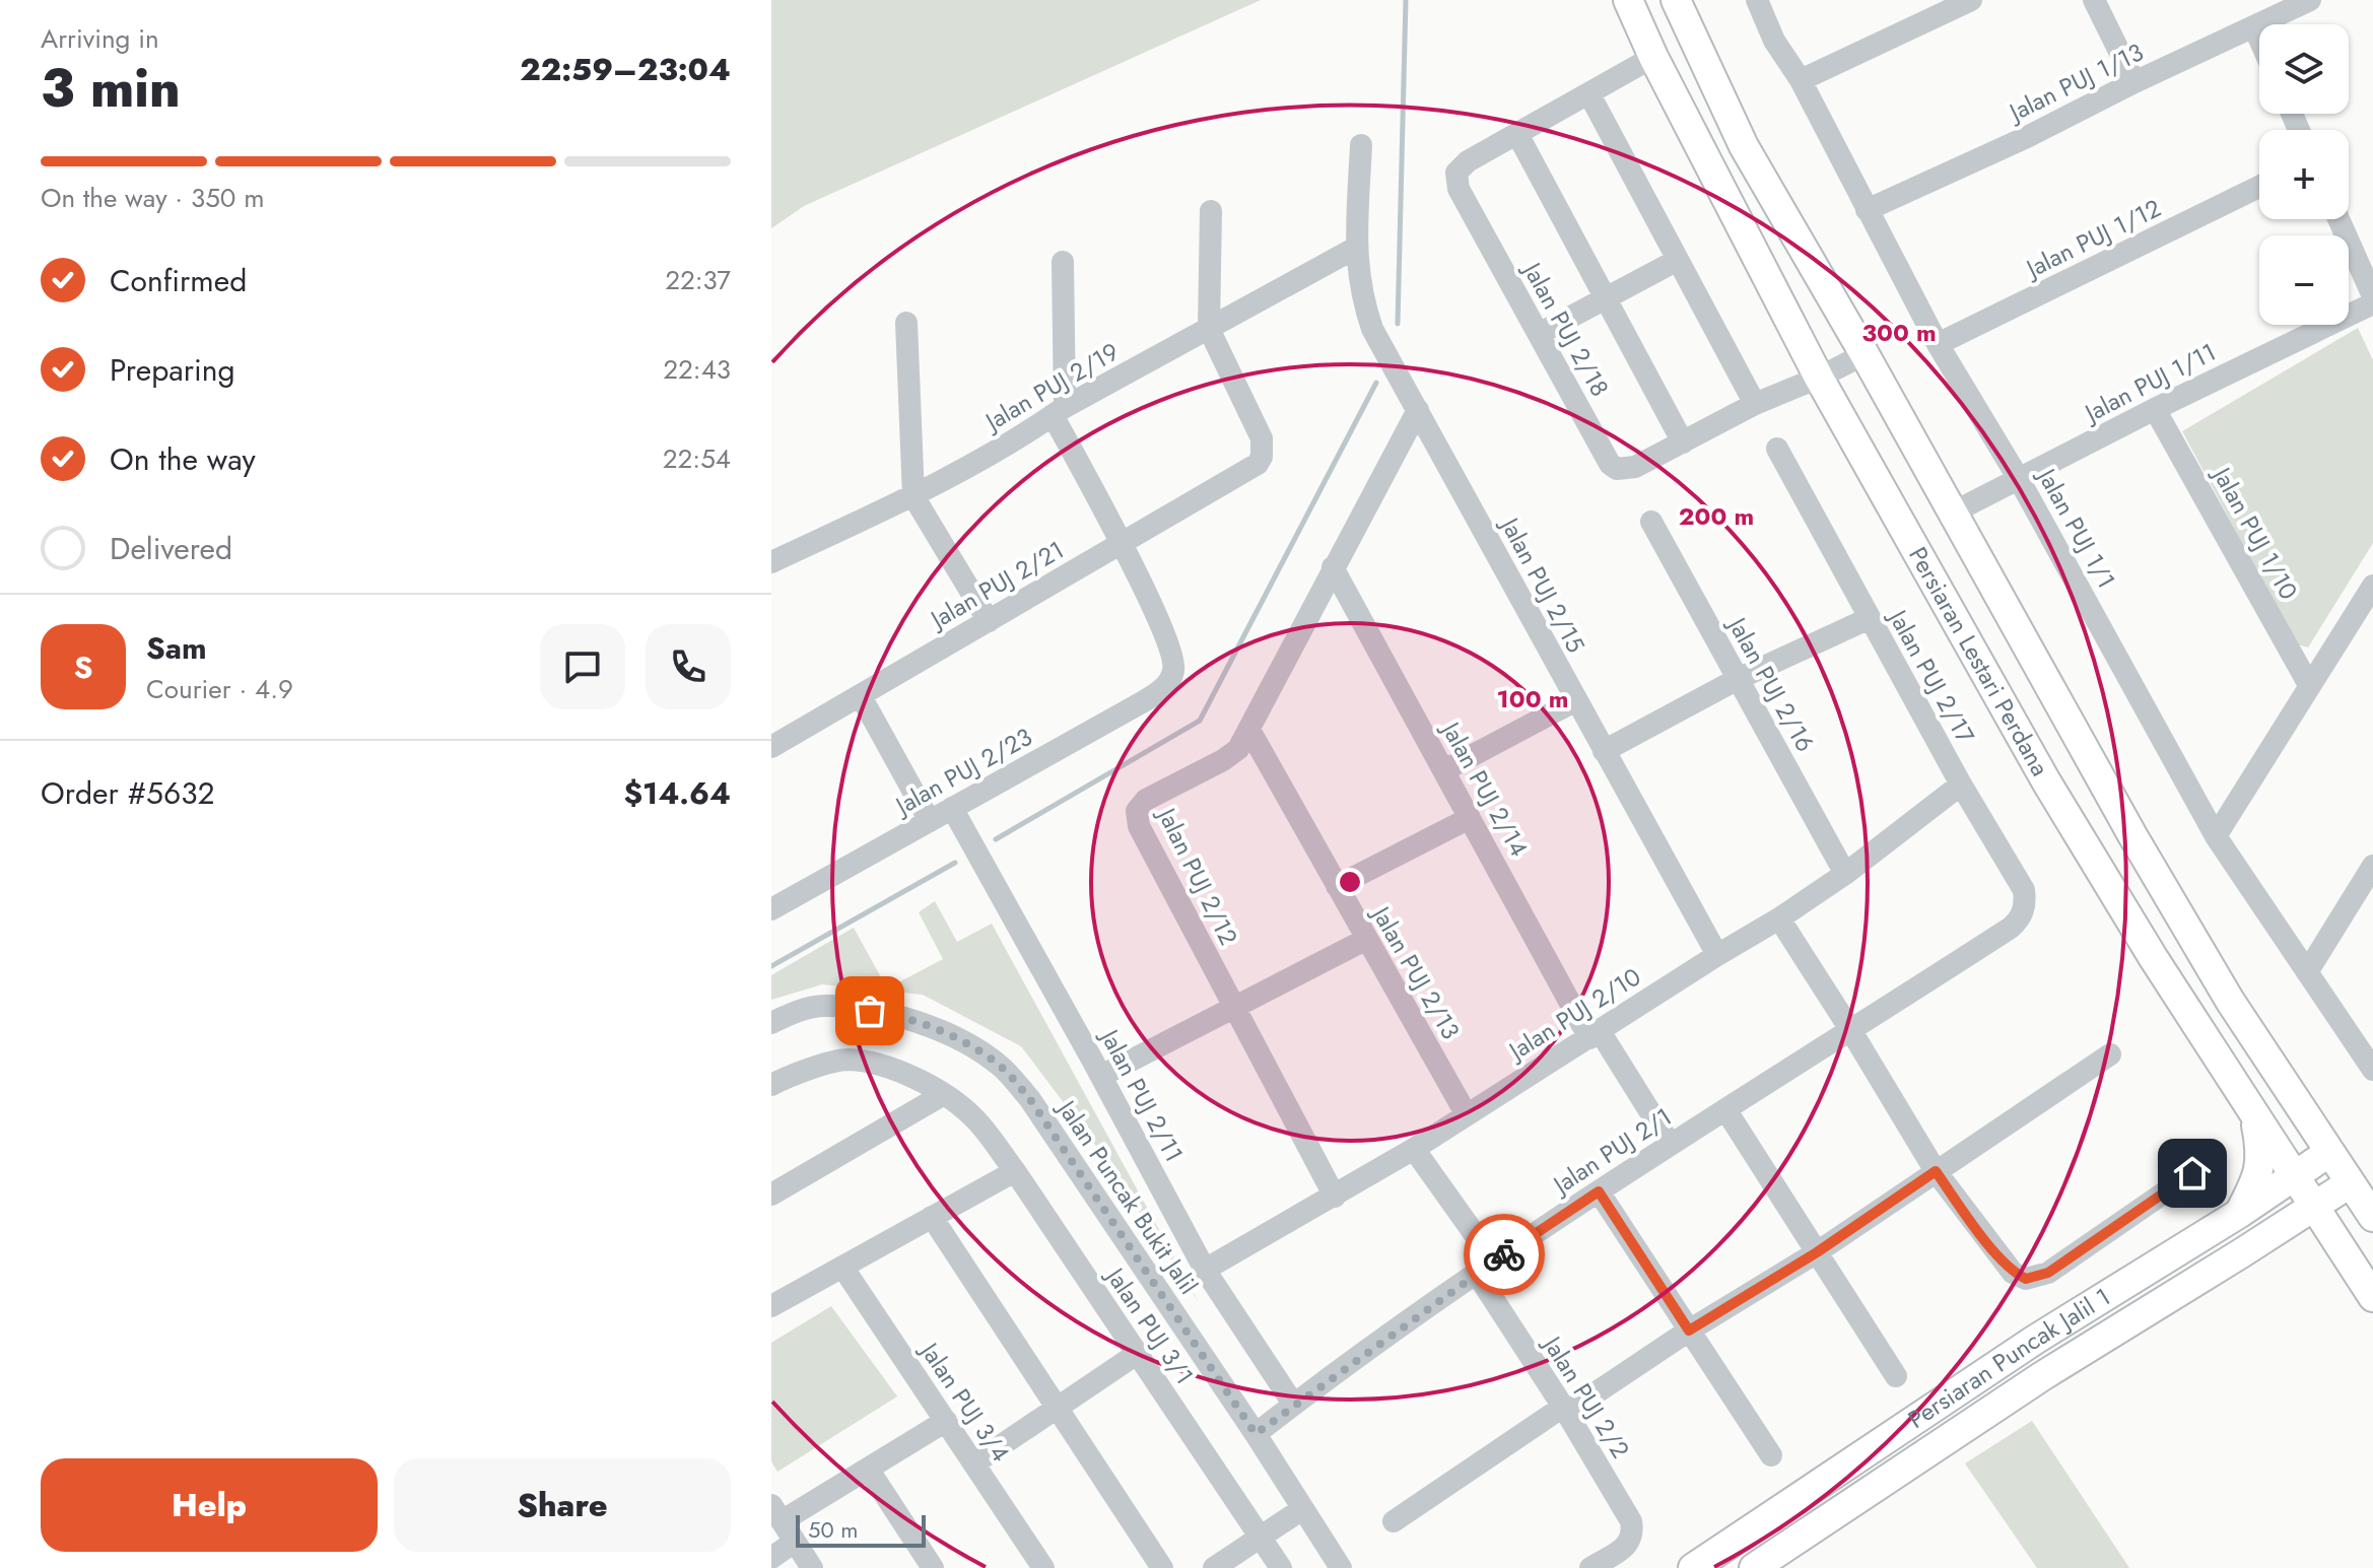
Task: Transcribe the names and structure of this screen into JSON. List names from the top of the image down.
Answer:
{
  "streets": {
    "main road": ["Persiaran Lestari Perdana", "Persiaran Puncak Jalil 1"],
    "street": [
      "Jalan PUJ 1/13",
      "Jalan PUJ 1/12",
      "Jalan PUJ 2/18",
      "Jalan PUJ 1/11",
      "Jalan PUJ 2/19",
      "Jalan PUJ 1/1",
      "Jalan PUJ 1/10",
      "Jalan PUJ 2/21",
      "Jalan PUJ 2/15",
      "Jalan PUJ 2/17",
      "Jalan PUJ 2/16",
      "Jalan PUJ 2/23",
      "Jalan PUJ 2/14",
      "Jalan PUJ 2/12",
      "Jalan PUJ 2/13",
      "Jalan PUJ 2/10",
      "Jalan PUJ 2/11",
      "Jalan PUJ 2/1",
      "Jalan Puncak Bukit Jalil",
      "Jalan PUJ 3/1",
      "Jalan PUJ 2/2",
      "Jalan PUJ 3/4"
    ]
  },
  "crossings": [
    ["Jalan PUJ 1/13", "Jalan PUJ 1/1"],
    ["Jalan PUJ 1/12", "Jalan PUJ 1/1"],
    ["Jalan PUJ 2/18", "Persiaran Lestari Perdana"],
    ["Jalan PUJ 1/11", "Jalan PUJ 1/1"],
    ["Jalan PUJ 1/11", "Jalan PUJ 1/10"],
    ["Jalan PUJ 1/11", "Persiaran Lestari Perdana"],
    ["Jalan PUJ 2/19", "Jalan PUJ 2/21"],
    ["Jalan PUJ 2/21", "Jalan PUJ 2/23"],
    ["Jalan PUJ 2/15", "Jalan PUJ 2/12"],
    ["Jalan PUJ 2/15", "Jalan PUJ 2/10"],
    ["Persiaran Lestari Perdana", "Persiaran Puncak Jalil 1"],
    ["Jalan PUJ 2/17", "Jalan PUJ 2/10"],
    ["Jalan PUJ 2/17", "Jalan PUJ 2/1"],
    ["Jalan PUJ 2/16", "Jalan PUJ 2/10"],
    ["Jalan PUJ 2/23", "Jalan PUJ 2/11"],
    ["Jalan PUJ 2/14", "Jalan PUJ 2/12"],
    ["Jalan PUJ 2/14", "Jalan PUJ 2/10"],
    ["Jalan PUJ 2/14", "Jalan PUJ 2/1"],
    ["Jalan PUJ 2/12", "Jalan PUJ 2/13"],
    ["Jalan PUJ 2/12", "Jalan PUJ 2/10"],
    ["Jalan PUJ 2/13", "Jalan PUJ 2/10"],
    ["Jalan PUJ 2/10", "Jalan PUJ 2/11"],
    ["Jalan PUJ 2/10", "Jalan PUJ 2/2"],
    ["Jalan PUJ 2/11", "Jalan PUJ 2/1"],
    ["Jalan PUJ 2/1", "Jalan Puncak Bukit Jalil"],
    ["Jalan PUJ 2/1", "Jalan PUJ 2/2"]
  ],
  "scale_bar": "50 m",
  "page": {
    "heading": ["3 min", "Arriving in", "22:59–23:04"],
    "panel": [
      "Sam",
      "Courier · 4.9",
      "Order #5632",
      "$14.64"
    ],
    "map_buttons": ["+", "−"],
    "bar": "On the way · 350 m",
    "list": [
      ["Confirmed", "22:37"],
      ["Preparing", "22:43"],
      ["On the way", "22:54"],
      "Delivered"
    ],
    "round": "S",
    "buttons": ["Help", "Share"],
    "scale": "50 m"
  },
  "rings": ["300 m", "200 m", "100 m"]
}
